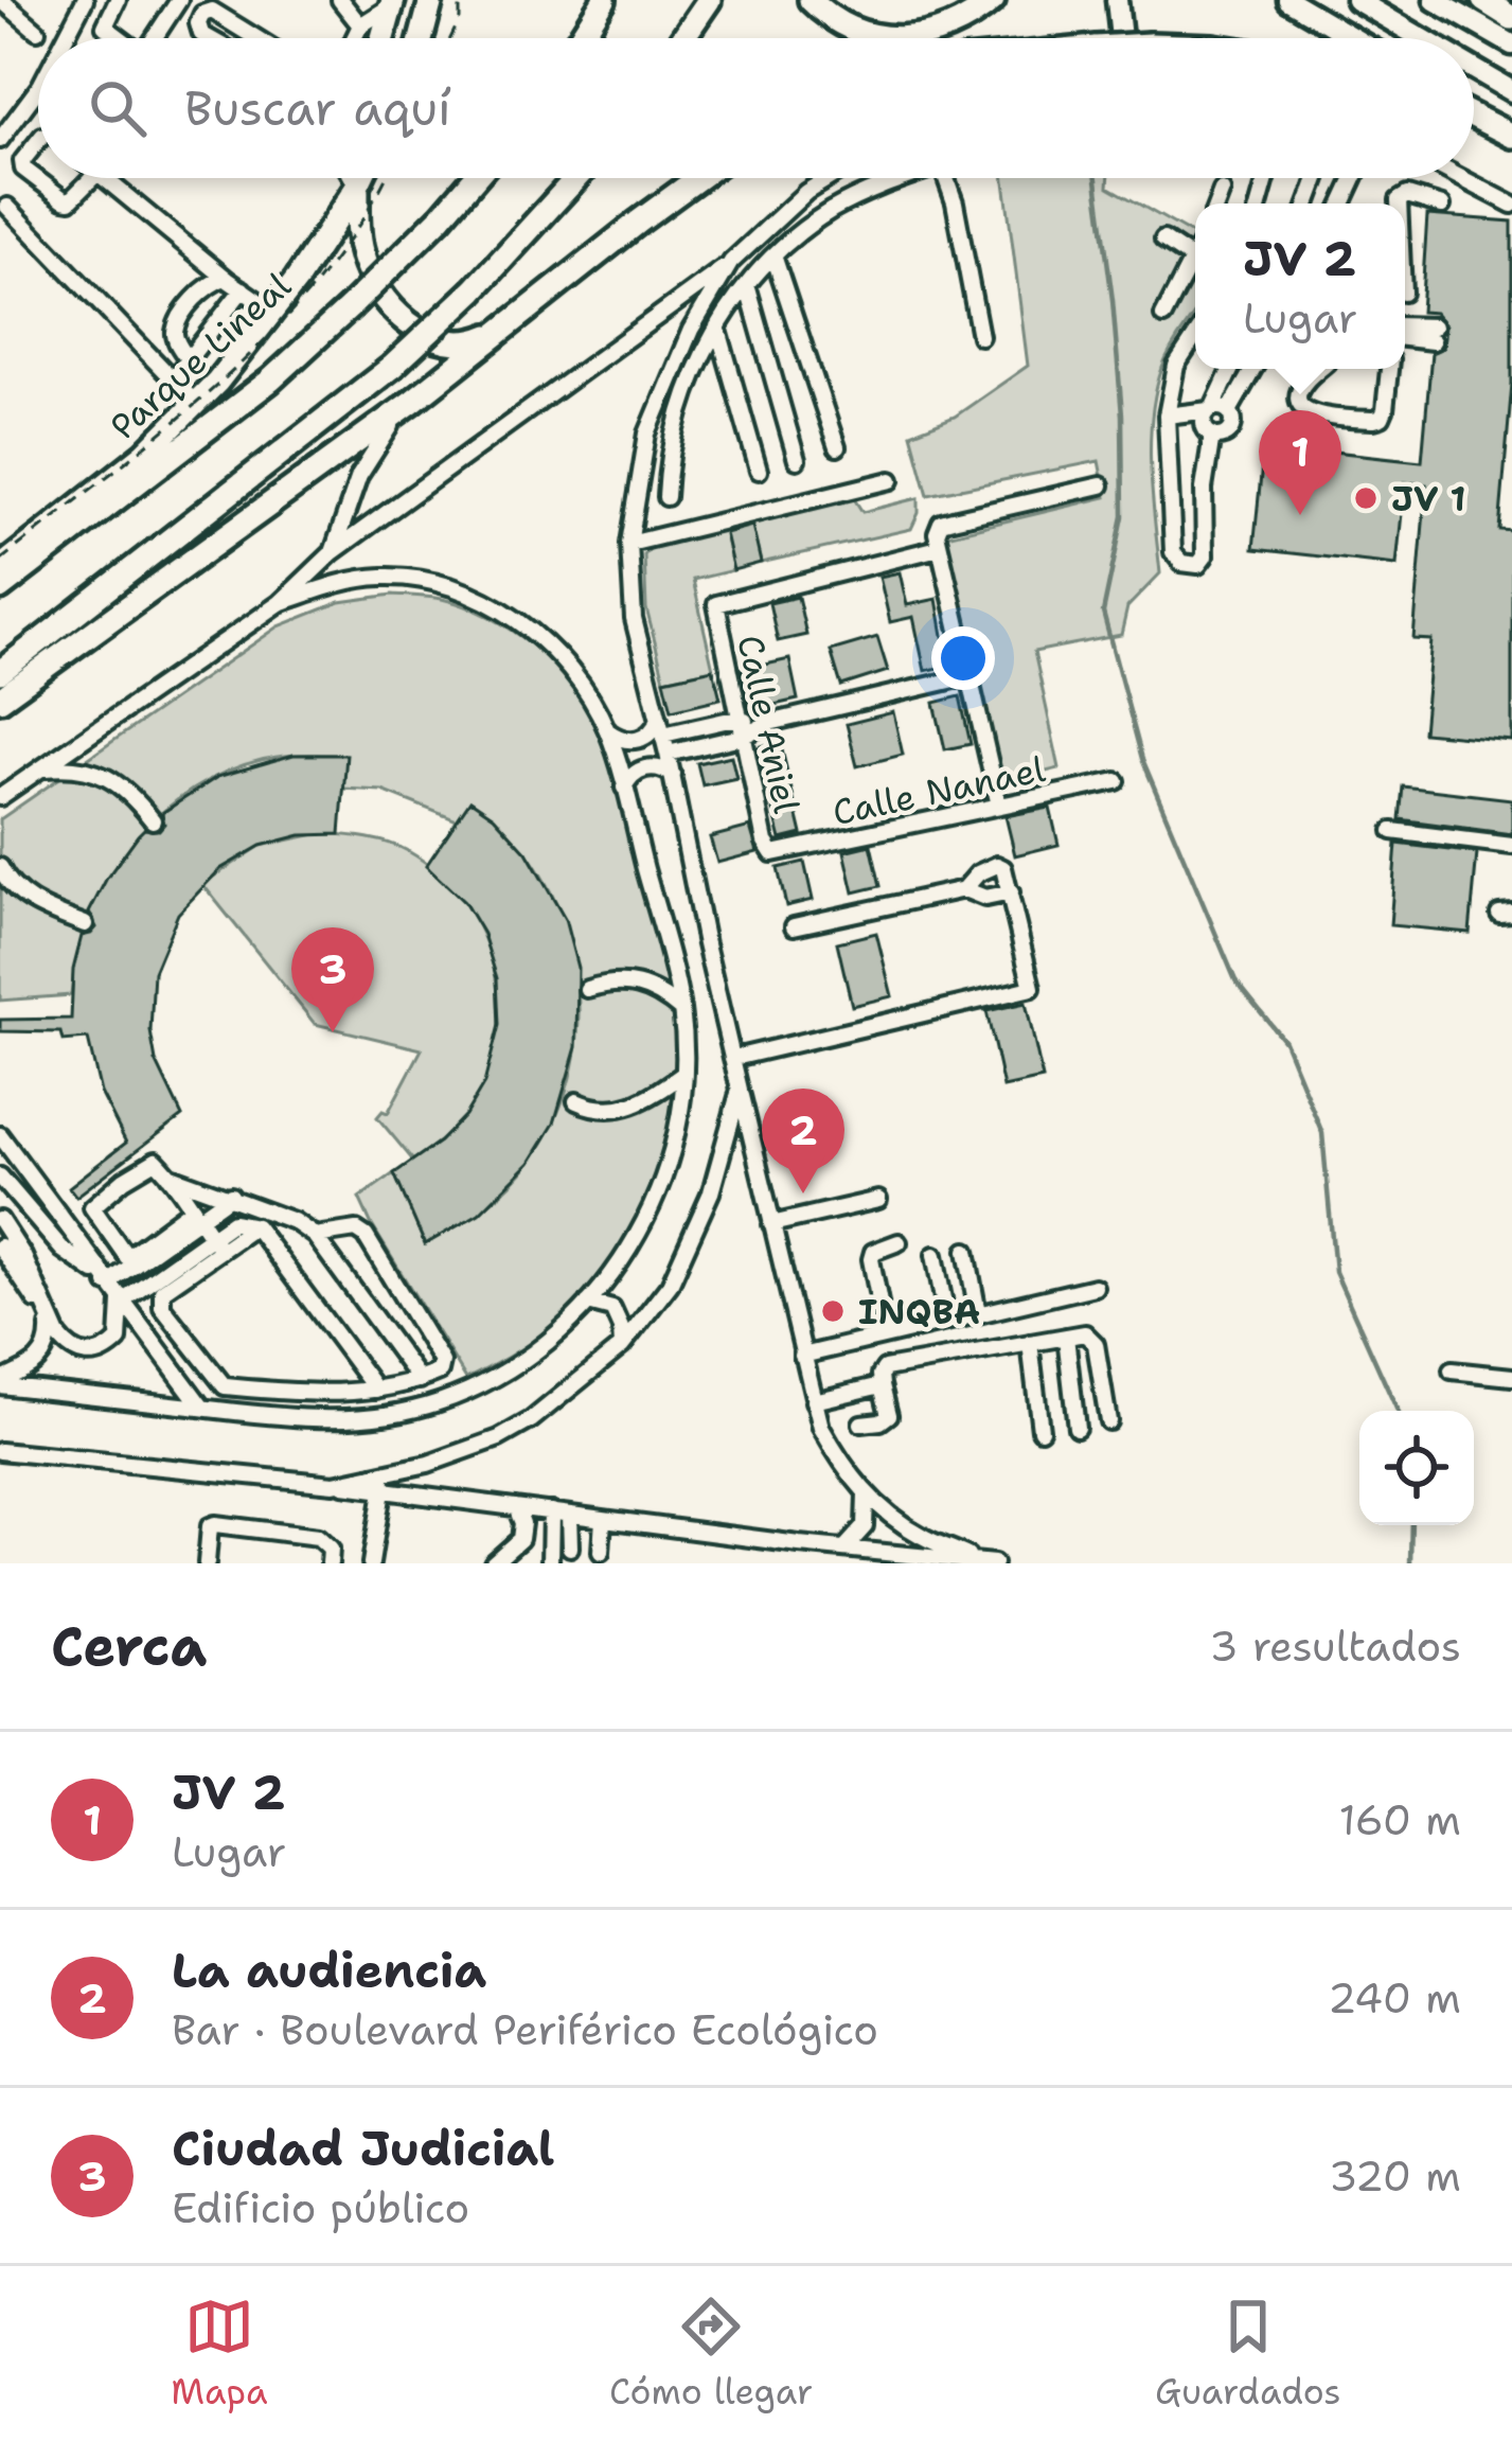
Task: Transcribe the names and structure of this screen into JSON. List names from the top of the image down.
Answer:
{
  "streets": {
    "street": ["Calle Aniel", "Calle Nanael"],
    "path": ["Parque Lineal"]
  },
  "crossings": [
    ["Calle Aniel", "Calle Nanael"]
  ],
  "places": ["JV 1", "INQBA"],
  "page": {
    "search": "Buscar aquí",
    "popup": ["JV 2", "Lugar"],
    "pins": ["1", "3", "2"],
    "heading": ["Cerca", "3 resultados"],
    "list": [
      {
        "mark": "1",
        "name": "JV 2",
        "note": "Lugar",
        "value": "160 m"
      },
      {
        "mark": "2",
        "name": "La audiencia",
        "note": "Bar · Boulevard Periférico Ecológico",
        "value": "240 m"
      },
      {
        "mark": "3",
        "name": "Ciudad Judicial",
        "note": "Edificio público",
        "value": "320 m"
      }
    ],
    "nav": ["Mapa", "Cómo llegar", "Guardados"]
  }
}
